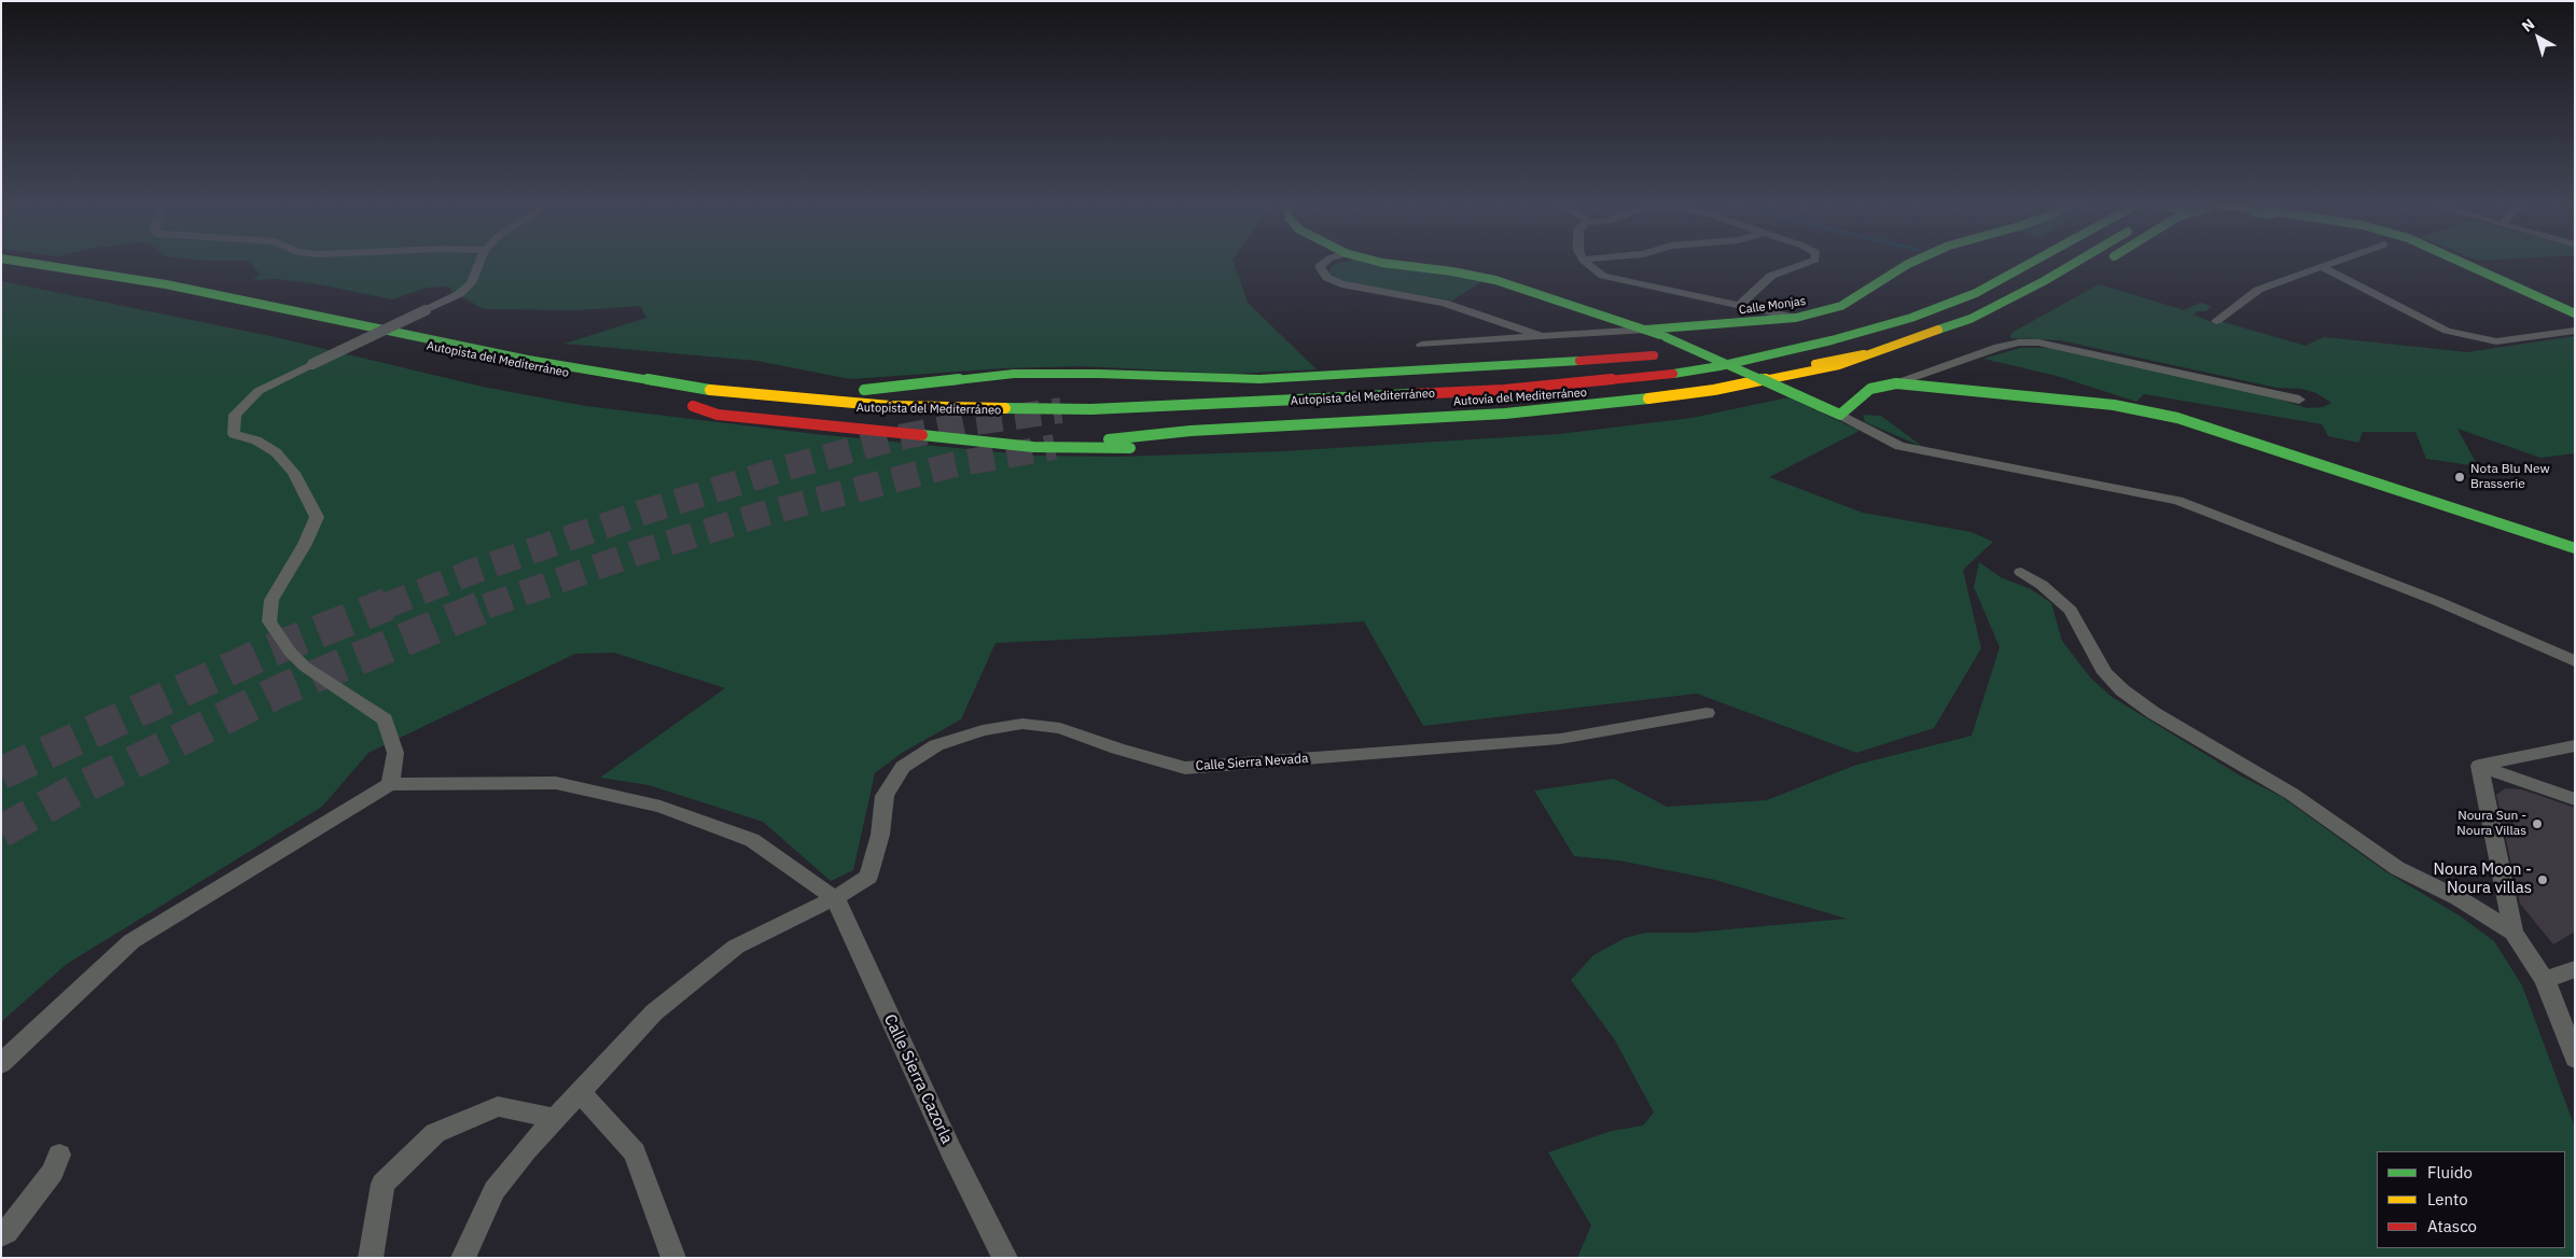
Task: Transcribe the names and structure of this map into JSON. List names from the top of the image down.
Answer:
{
  "streets": {
    "main road": ["Calle Monjas", "Autopista del Mediterráneo", "Autovía del Mediterráneo"],
    "street": ["Calle Sierra Nevada", "Calle Sierra Cazorla"]
  },
  "crossings": [
    ["Autopista del Mediterráneo", "Autovía del Mediterráneo"],
    ["Calle Sierra Nevada", "Calle Sierra Cazorla"]
  ],
  "places": ["Nota Blu New Brasserie", "Noura Sun - Noura Villas", "Noura Moon - Noura villas"],
  "legend": ["Fluido", "Lento", "Atasco"],
  "north": "top left"
}
